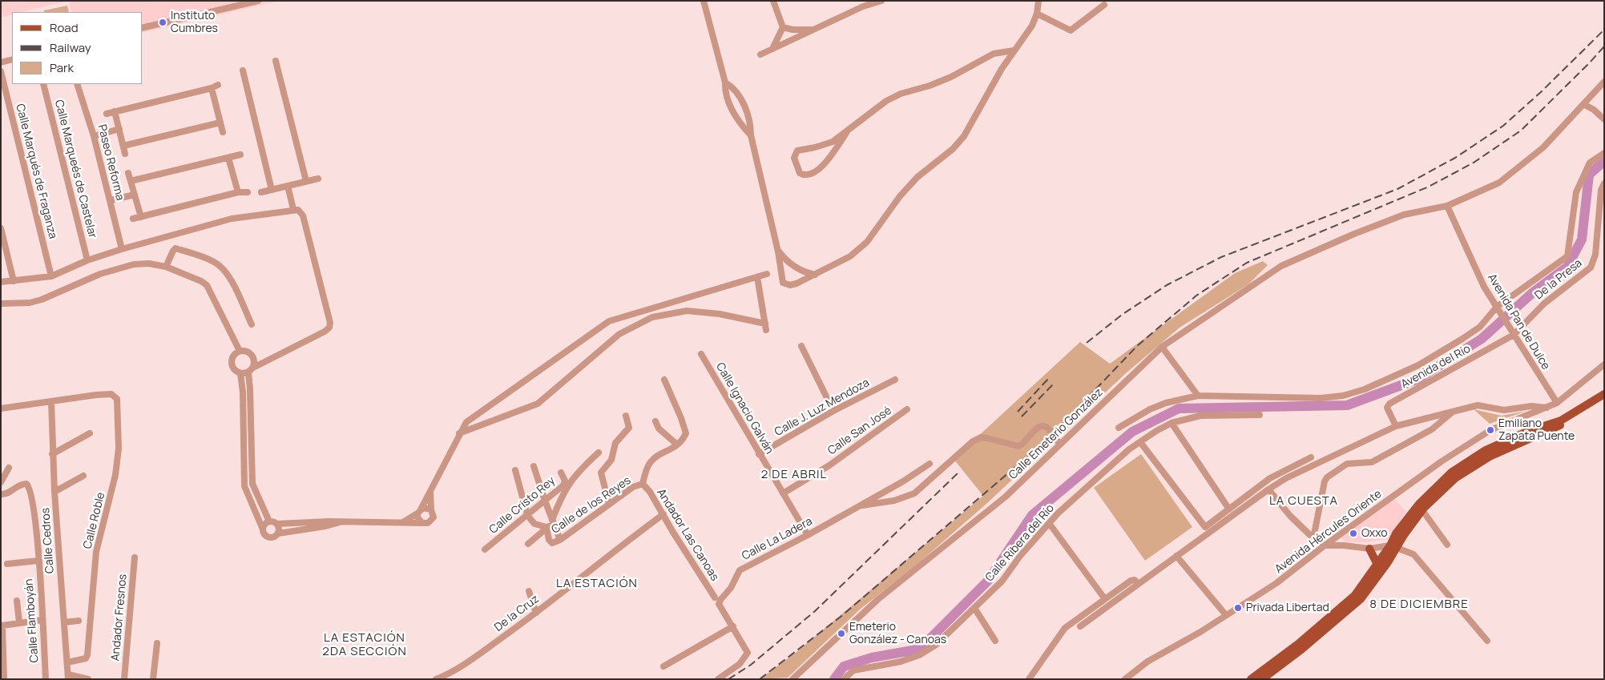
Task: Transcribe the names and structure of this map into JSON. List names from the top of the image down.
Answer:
{
  "streets": {
    "street": [
      "Paseo Reforma",
      "Calle Marqueés de Castelar",
      "Calle Marqués de Fraganza",
      "De la Presa",
      "Avenida Pan de Dulce",
      "Avenida del Río",
      "Calle J. Luz Mendoza",
      "Calle Ignacio Galván",
      "Calle San José",
      "Calle Emeterio González",
      "Calle Cristo Rey",
      "Calle de los Reyes",
      "Calle Roble",
      "Avenida Hércules Oriente",
      "Andador Las Canoas",
      "Calle La Ladera",
      "Calle Cedros",
      "Calle Ribera del Río",
      "De la Cruz",
      "Andador Fresnos",
      "Calle Flamboyán"
    ]
  },
  "crossings": [
    ["De la Presa", "Avenida Pan de Dulce"],
    ["De la Presa", "Avenida del Río"],
    ["Avenida Pan de Dulce", "Avenida del Río"],
    ["Avenida Pan de Dulce", "Calle Emeterio González"],
    ["Avenida Pan de Dulce", "Avenida Hércules Oriente"],
    ["Calle J. Luz Mendoza", "Calle Ignacio Galván"],
    ["Calle Ignacio Galván", "Calle San José"],
    ["Calle Ignacio Galván", "Calle La Ladera"],
    ["Calle Emeterio González", "Calle La Ladera"],
    ["Calle de los Reyes", "Andador Las Canoas"],
    ["Calle Roble", "Calle Cedros"],
    ["Andador Las Canoas", "De la Cruz"]
  ],
  "districts": [
    "2 DE ABRIL",
    "LA CUESTA",
    "LA ESTACIÓN",
    "8 DE DICIEMBRE",
    "LA ESTACIÓN 2DA SECCIÓN"
  ],
  "places": [
    "Instituto Cumbres",
    "Emiliano Zapata Puente",
    "Oxxo",
    "Privada Libertad",
    "Emeterio González - Canoas"
  ],
  "legend": ["Road", "Railway", "Park"]
}
